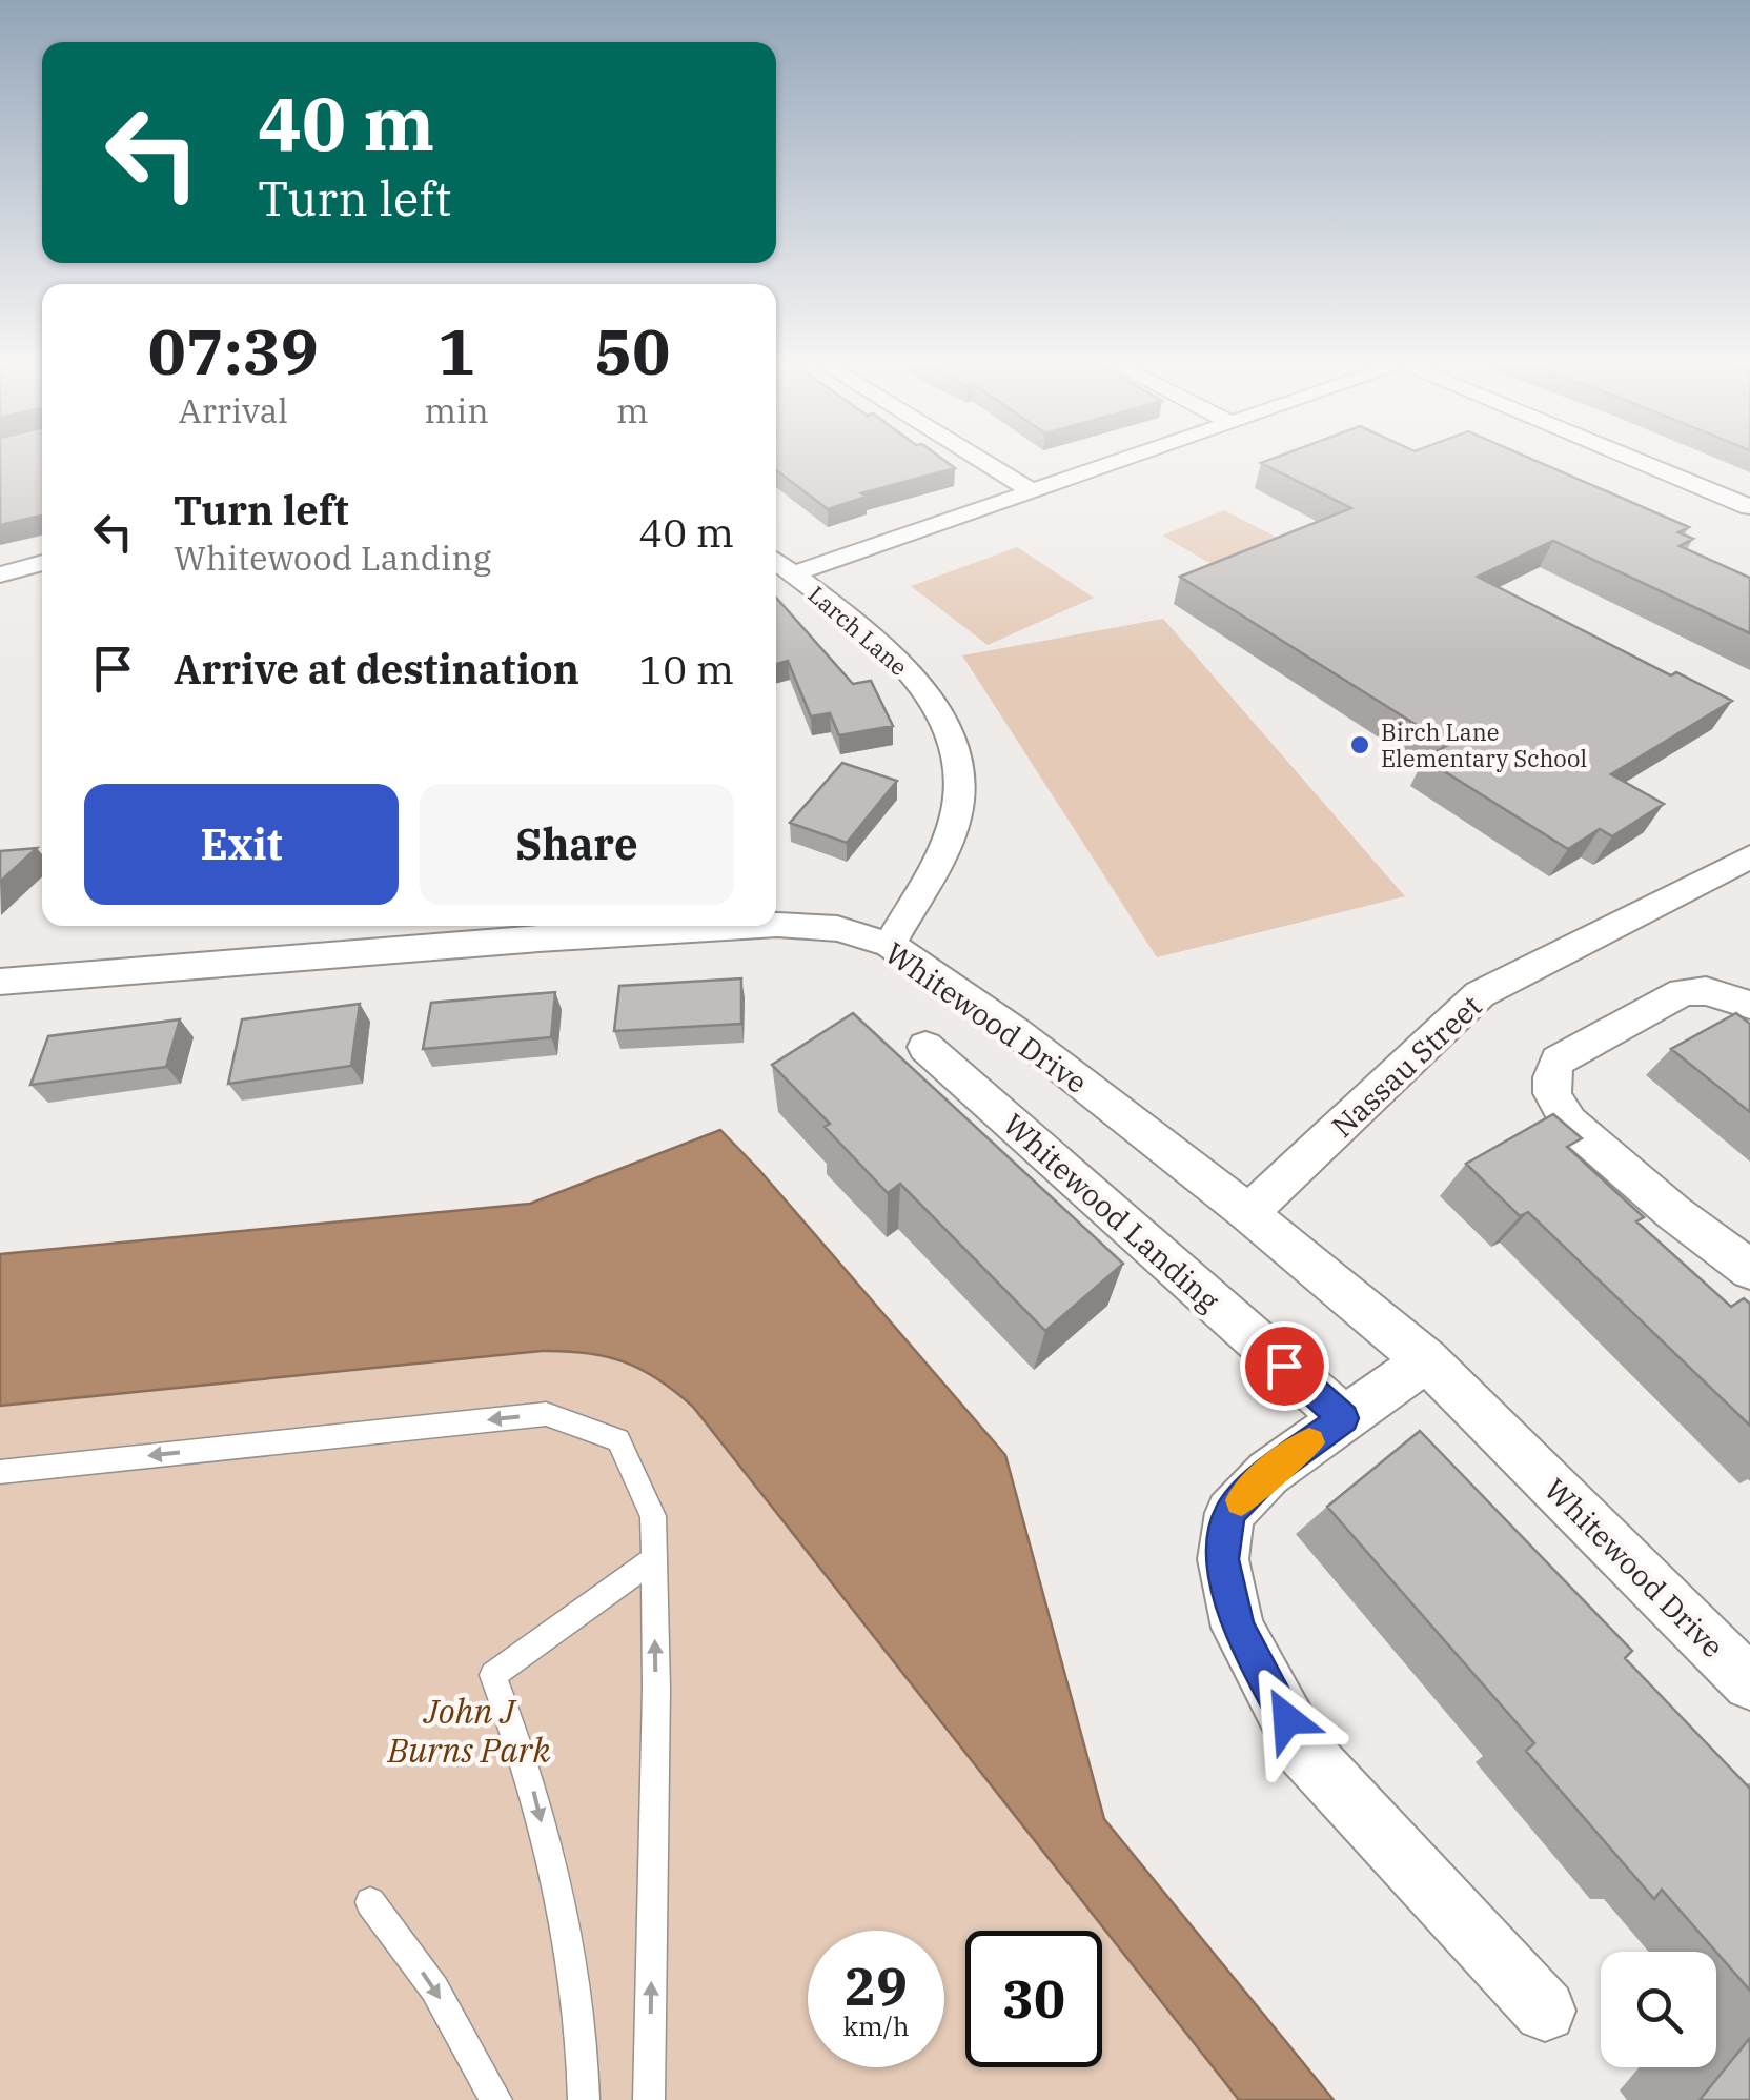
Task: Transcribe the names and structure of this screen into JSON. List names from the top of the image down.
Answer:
{
  "streets": {
    "street": [
      "Larch Lane",
      "Whitewood Drive",
      "Nassau Street",
      "Whitewood Landing"
    ]
  },
  "crossings": [
    ["Larch Lane", "Whitewood Drive"],
    ["Whitewood Drive", "Nassau Street"]
  ],
  "parks": ["John J Burns Park"],
  "places": ["Birch Lane Elementary School"],
  "page": {
    "turn": ["40 m", "Turn left"],
    "eta": [
      "07:39",
      "Arrival",
      "1",
      "min",
      "50",
      "m"
    ],
    "list": [
      {
        "name": "Turn left",
        "note": "Whitewood Landing",
        "value": "40 m"
      },
      {
        "name": "Arrive at destination",
        "value": "10 m"
      }
    ],
    "buttons": ["Exit", "Share"],
    "speed": "29 km/h",
    "limit": "30"
  }
}
